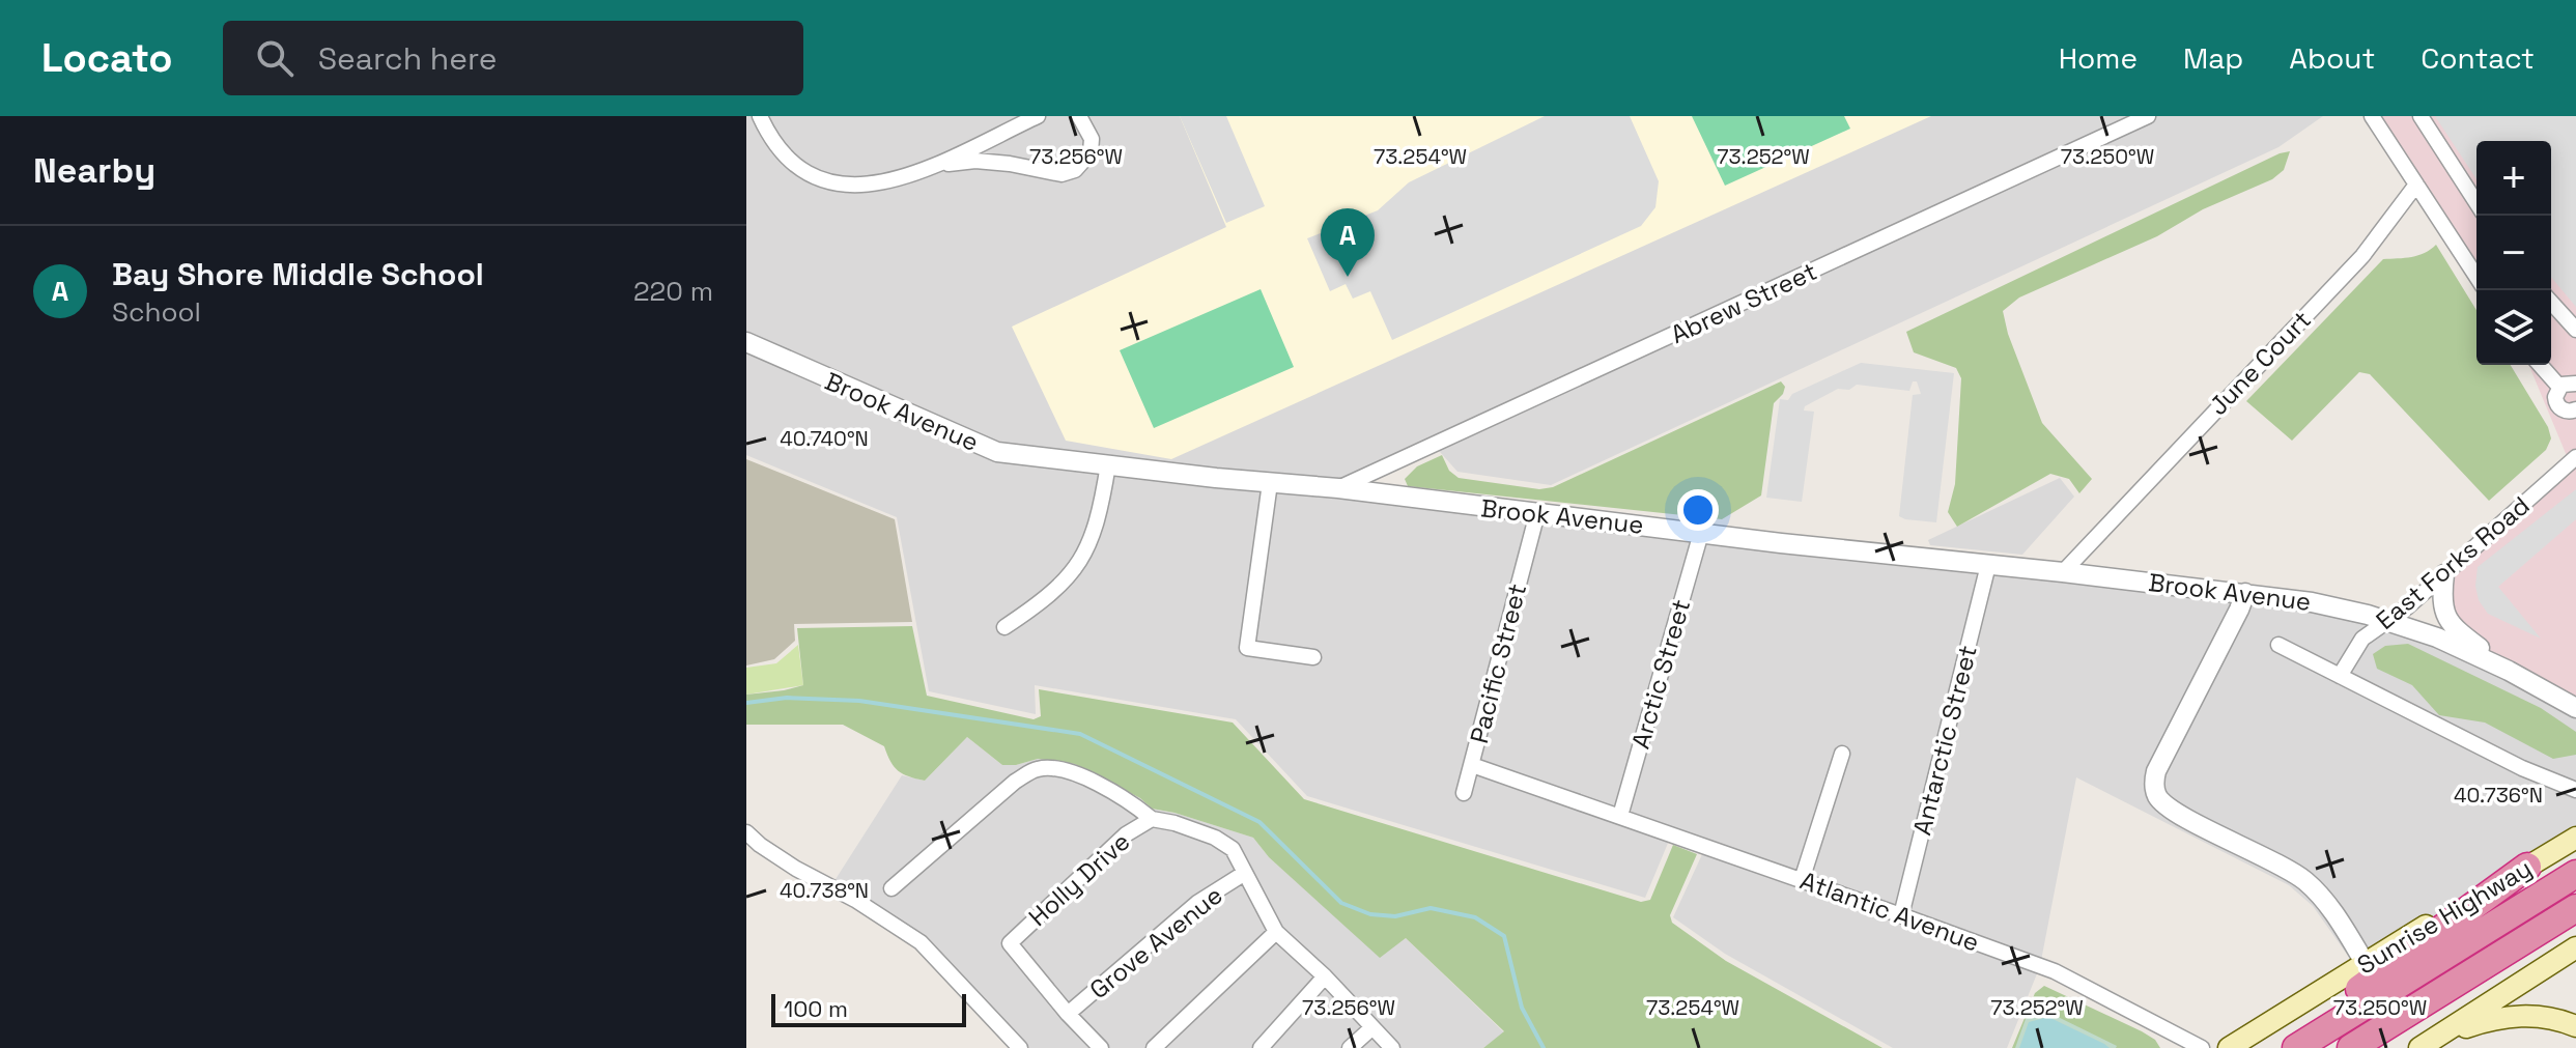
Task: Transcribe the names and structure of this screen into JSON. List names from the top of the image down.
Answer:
{
  "streets": {
    "highway": ["Sunrise Highway"],
    "street": [
      "Abrew Street",
      "June Court",
      "Brook Avenue",
      "East Forks Road",
      "Pacific Street",
      "Arctic Street",
      "Antarctic Street",
      "Holly Drive",
      "Atlantic Avenue",
      "Grove Avenue"
    ]
  },
  "crossings": [
    ["Abrew Street", "Brook Avenue"],
    ["June Court", "Brook Avenue"],
    ["Brook Avenue", "East Forks Road"],
    ["Brook Avenue", "Pacific Street"],
    ["Brook Avenue", "Arctic Street"],
    ["Brook Avenue", "Antarctic Street"],
    ["Pacific Street", "Atlantic Avenue"],
    ["Arctic Street", "Atlantic Avenue"],
    ["Antarctic Street", "Atlantic Avenue"],
    ["Holly Drive", "Grove Avenue"]
  ],
  "scale_bar": "100 m",
  "page": {
    "header": "Locato",
    "search": "Search here",
    "nav": [
      "Home",
      "Map",
      "About",
      "Contact"
    ],
    "heading": "Nearby",
    "map_buttons": ["+", "−"],
    "pins": "A",
    "list": [
      {
        "mark": "A",
        "name": "Bay Shore Middle School",
        "note": "School",
        "value": "220 m"
      }
    ],
    "scale": "100 m"
  },
  "coordinates": [
    "73.256°W",
    "73.254°W",
    "73.252°W",
    "73.250°W",
    "40.740°N",
    "40.736°N",
    "40.738°N"
  ]
}
